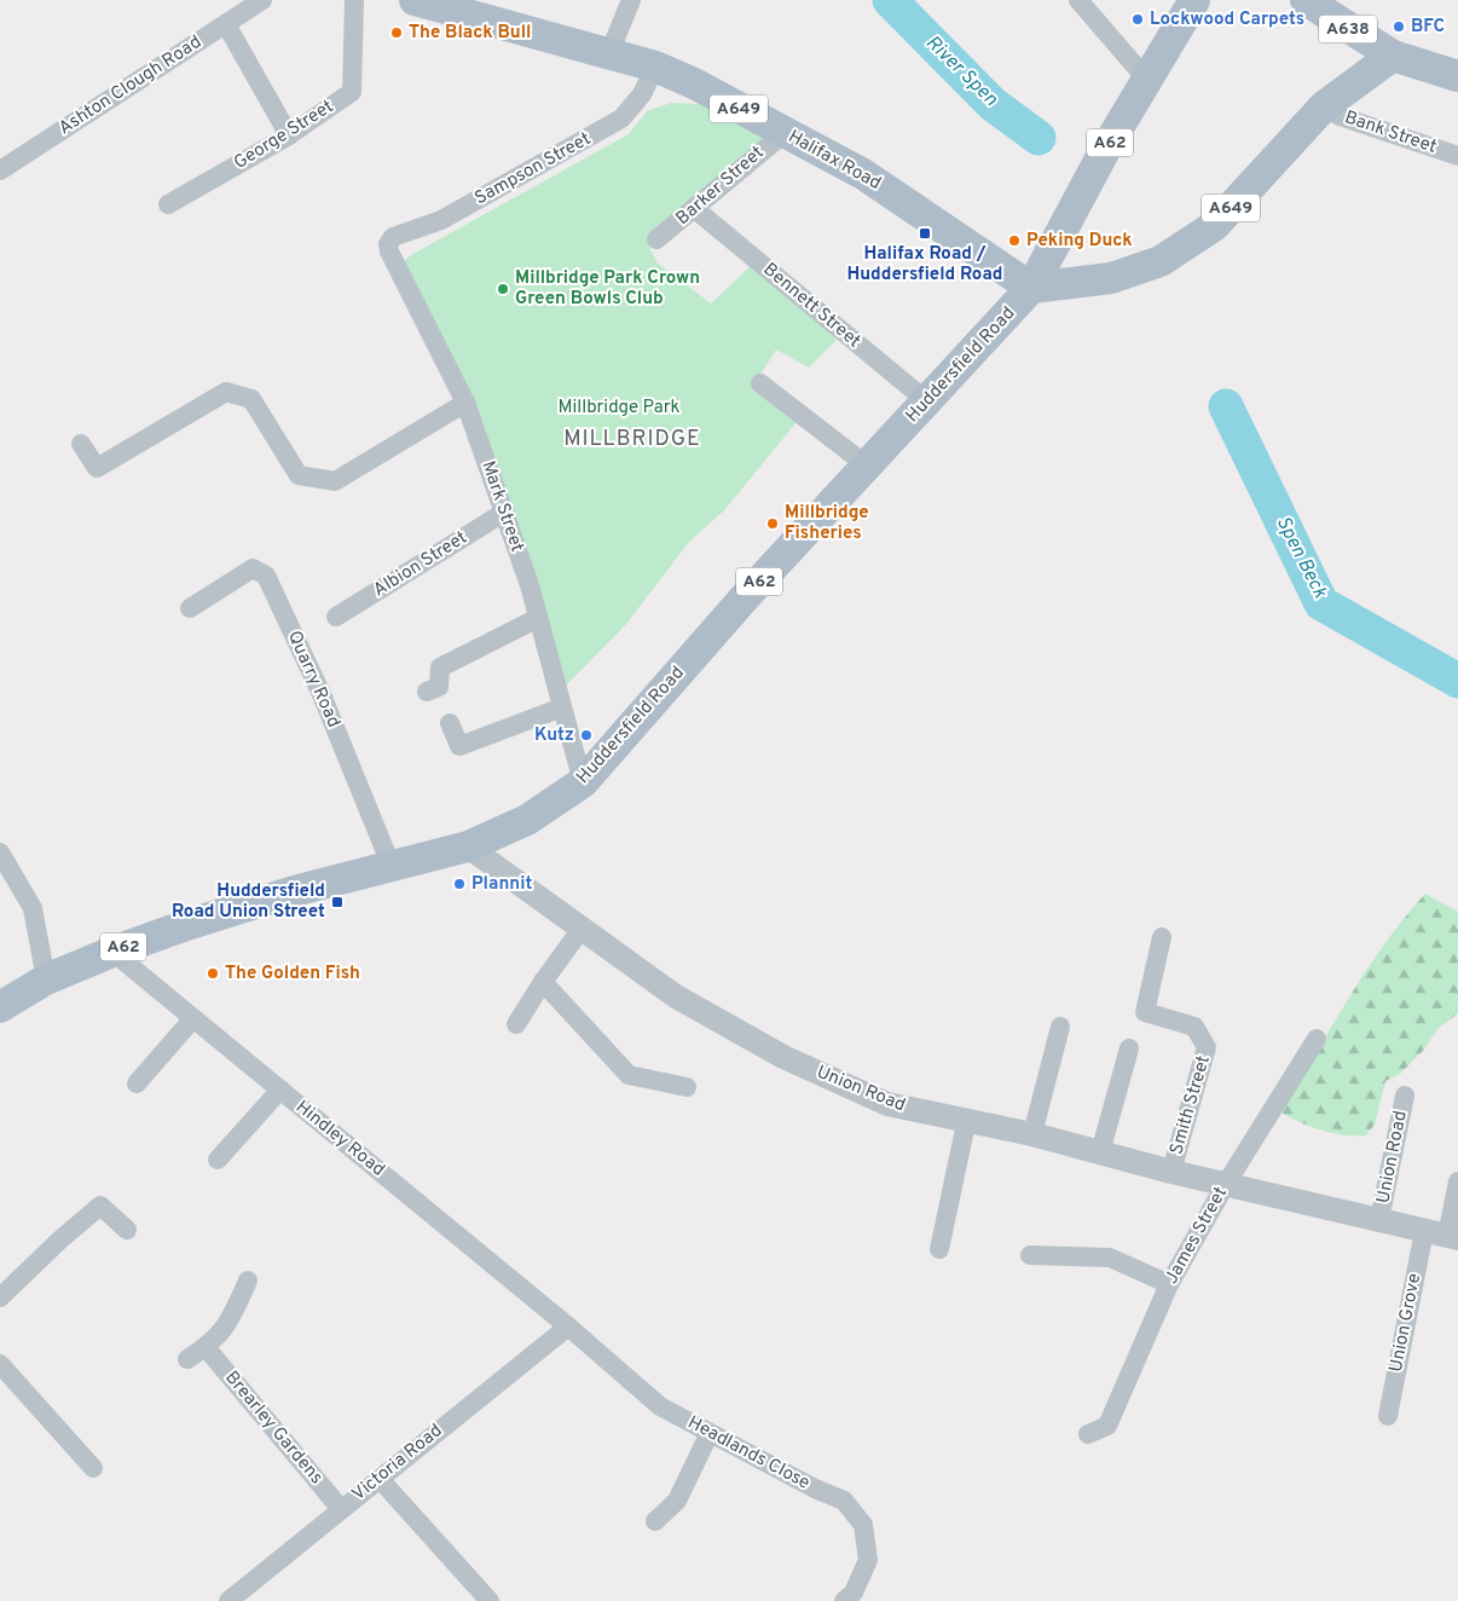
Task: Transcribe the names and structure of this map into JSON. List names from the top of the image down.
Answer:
{
  "streets": {
    "main road": [
      "A638",
      "A649",
      "A62",
      "Halifax Road",
      "Huddersfield Road"
    ],
    "street": [
      "Ashton Clough Road",
      "Bank Street",
      "George Street",
      "Sampson Street",
      "Barker Street",
      "Bennett Street",
      "Mark Street",
      "Albion Street",
      "Quarry Road",
      "Union Road",
      "Smith Street",
      "Hindley Road",
      "James Street",
      "Union Grove",
      "Brearley Gardens",
      "Headlands Close",
      "Victoria Road"
    ]
  },
  "crossings": [
    ["A638", "A649"],
    ["A649", "Bank Street"],
    ["A649", "A62"],
    ["A649", "Halifax Road"],
    ["A649", "Huddersfield Road"],
    ["A62", "Halifax Road"],
    ["A62", "Huddersfield Road"],
    ["Halifax Road", "Sampson Street"],
    ["Halifax Road", "Barker Street"],
    ["Halifax Road", "Huddersfield Road"],
    ["Sampson Street", "Mark Street"],
    ["Barker Street", "Bennett Street"],
    ["Bennett Street", "Huddersfield Road"],
    ["Huddersfield Road", "Mark Street"],
    ["Huddersfield Road", "Quarry Road"],
    ["Huddersfield Road", "Union Road"],
    ["Huddersfield Road", "Hindley Road"],
    ["Mark Street", "Albion Street"],
    ["Union Road", "Smith Street"],
    ["Union Road", "James Street"],
    ["Union Road", "Union Grove"],
    ["Hindley Road", "Headlands Close"],
    ["Hindley Road", "Victoria Road"],
    ["Brearley Gardens", "Victoria Road"],
    ["Headlands Close", "Victoria Road"]
  ],
  "districts": ["MILLBRIDGE"],
  "water": ["River Spen", "Spen Beck"],
  "parks": ["Millbridge Park"],
  "places": {
    "other": [
      "Lockwood Carpets",
      "BFC",
      "The Black Bull",
      "Peking Duck",
      "Millbridge Park Crown Green Bowls Club",
      "Millbridge Fisheries",
      "Kutz",
      "Plannit",
      "The Golden Fish"
    ],
    "transit": ["Halifax Road / Huddersfield Road", "Huddersfield Road Union Street"]
  }
}
